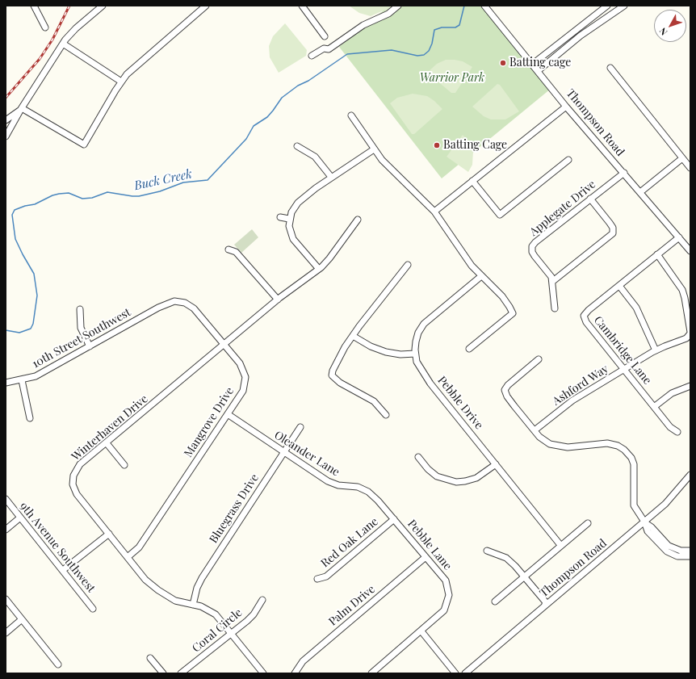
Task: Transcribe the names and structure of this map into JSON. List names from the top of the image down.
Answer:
{
  "streets": {
    "street": [
      "Thompson Road",
      "Applegate Drive",
      "10th Street Southwest",
      "Cambridge Lane",
      "Ashford Way",
      "Pebble Drive",
      "Mangrove Drive",
      "Winterhaven Drive",
      "Oleander Lane",
      "Bluegrass Drive",
      "Red Oak Lane",
      "Pebble Lane",
      "9th Avenue Southwest",
      "Palm Drive",
      "Coral Circle"
    ]
  },
  "crossings": [
    ["Thompson Road", "Applegate Drive"],
    ["Thompson Road", "Cambridge Lane"],
    ["10th Street Southwest", "Mangrove Drive"],
    ["Cambridge Lane", "Ashford Way"],
    ["Mangrove Drive", "Winterhaven Drive"],
    ["Mangrove Drive", "Oleander Lane"],
    ["Winterhaven Drive", "Bluegrass Drive"],
    ["Winterhaven Drive", "Coral Circle"],
    ["Oleander Lane", "Bluegrass Drive"],
    ["Oleander Lane", "Pebble Lane"],
    ["Red Oak Lane", "Pebble Lane"],
    ["Pebble Lane", "Palm Drive"]
  ],
  "water": ["Buck Creek"],
  "parks": ["Warrior Park"],
  "places": ["Batting cage", "Batting Cage"],
  "north": "bottom left"
}
